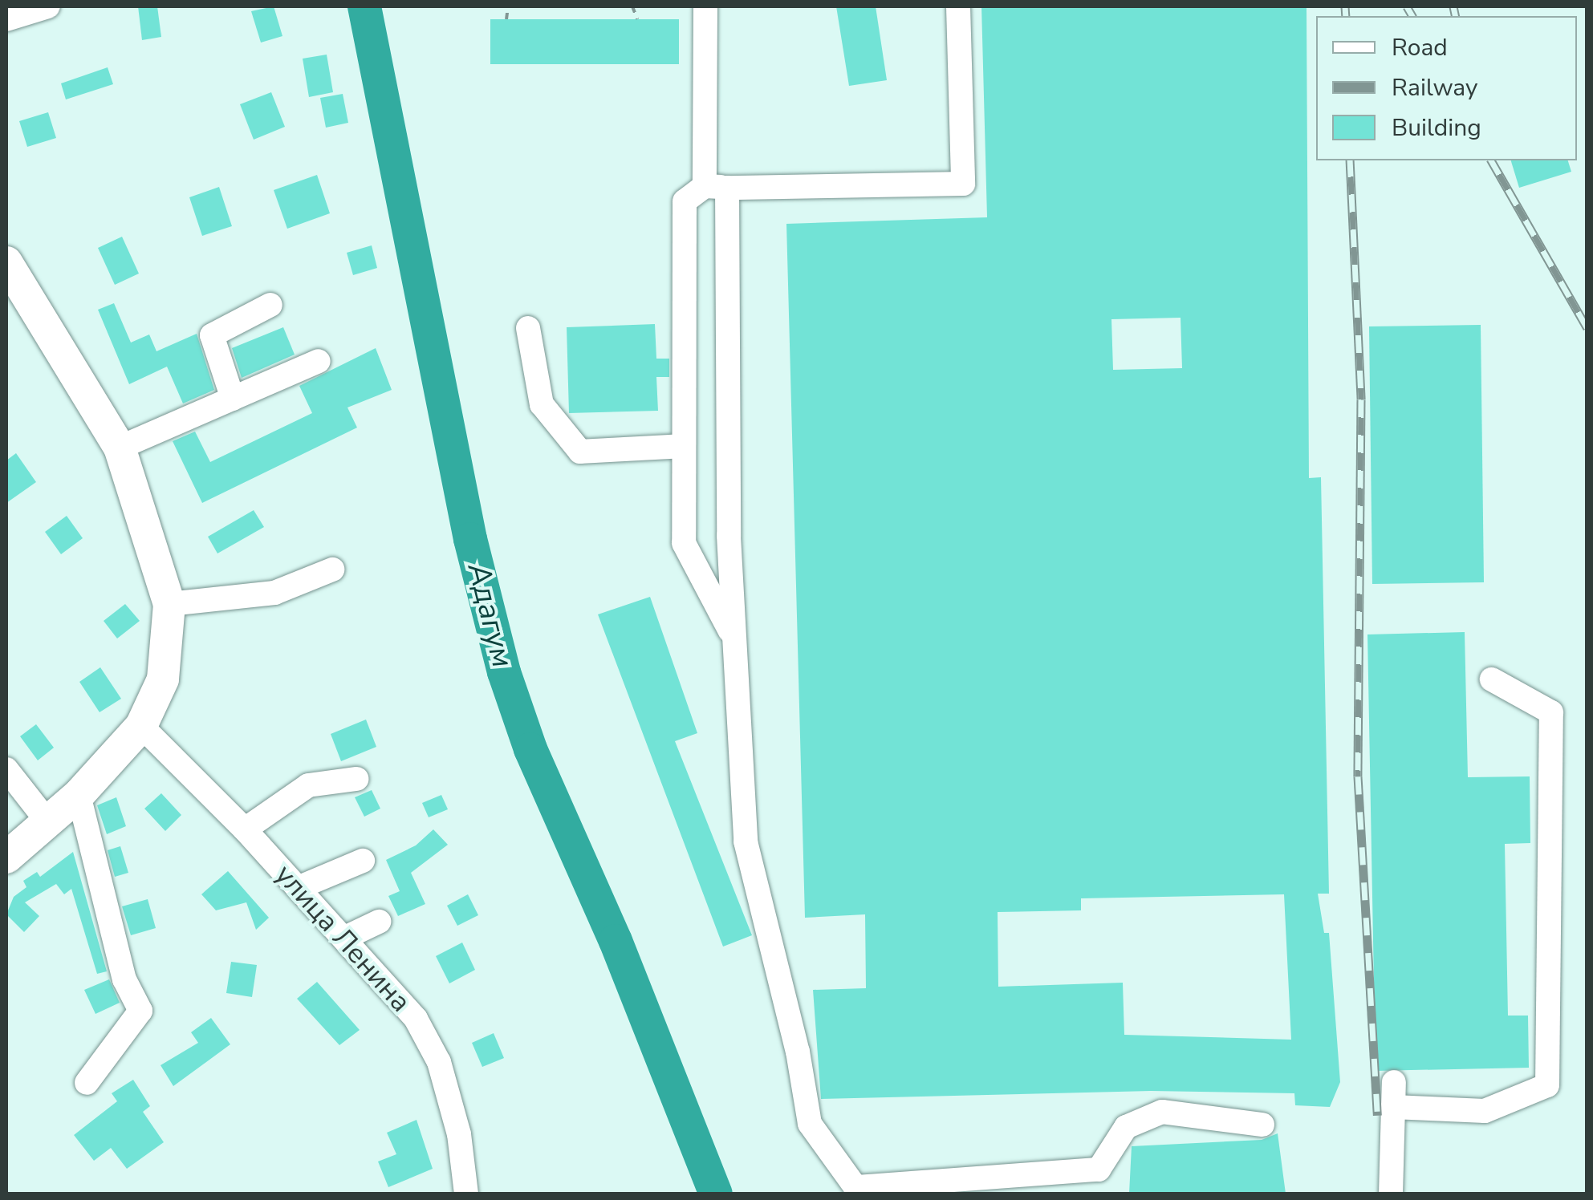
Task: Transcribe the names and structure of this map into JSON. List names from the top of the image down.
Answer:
{
  "streets": {
    "street": ["улица Ленина"]
  },
  "water": ["Адагум"],
  "legend": ["Road", "Railway", "Building"]
}
